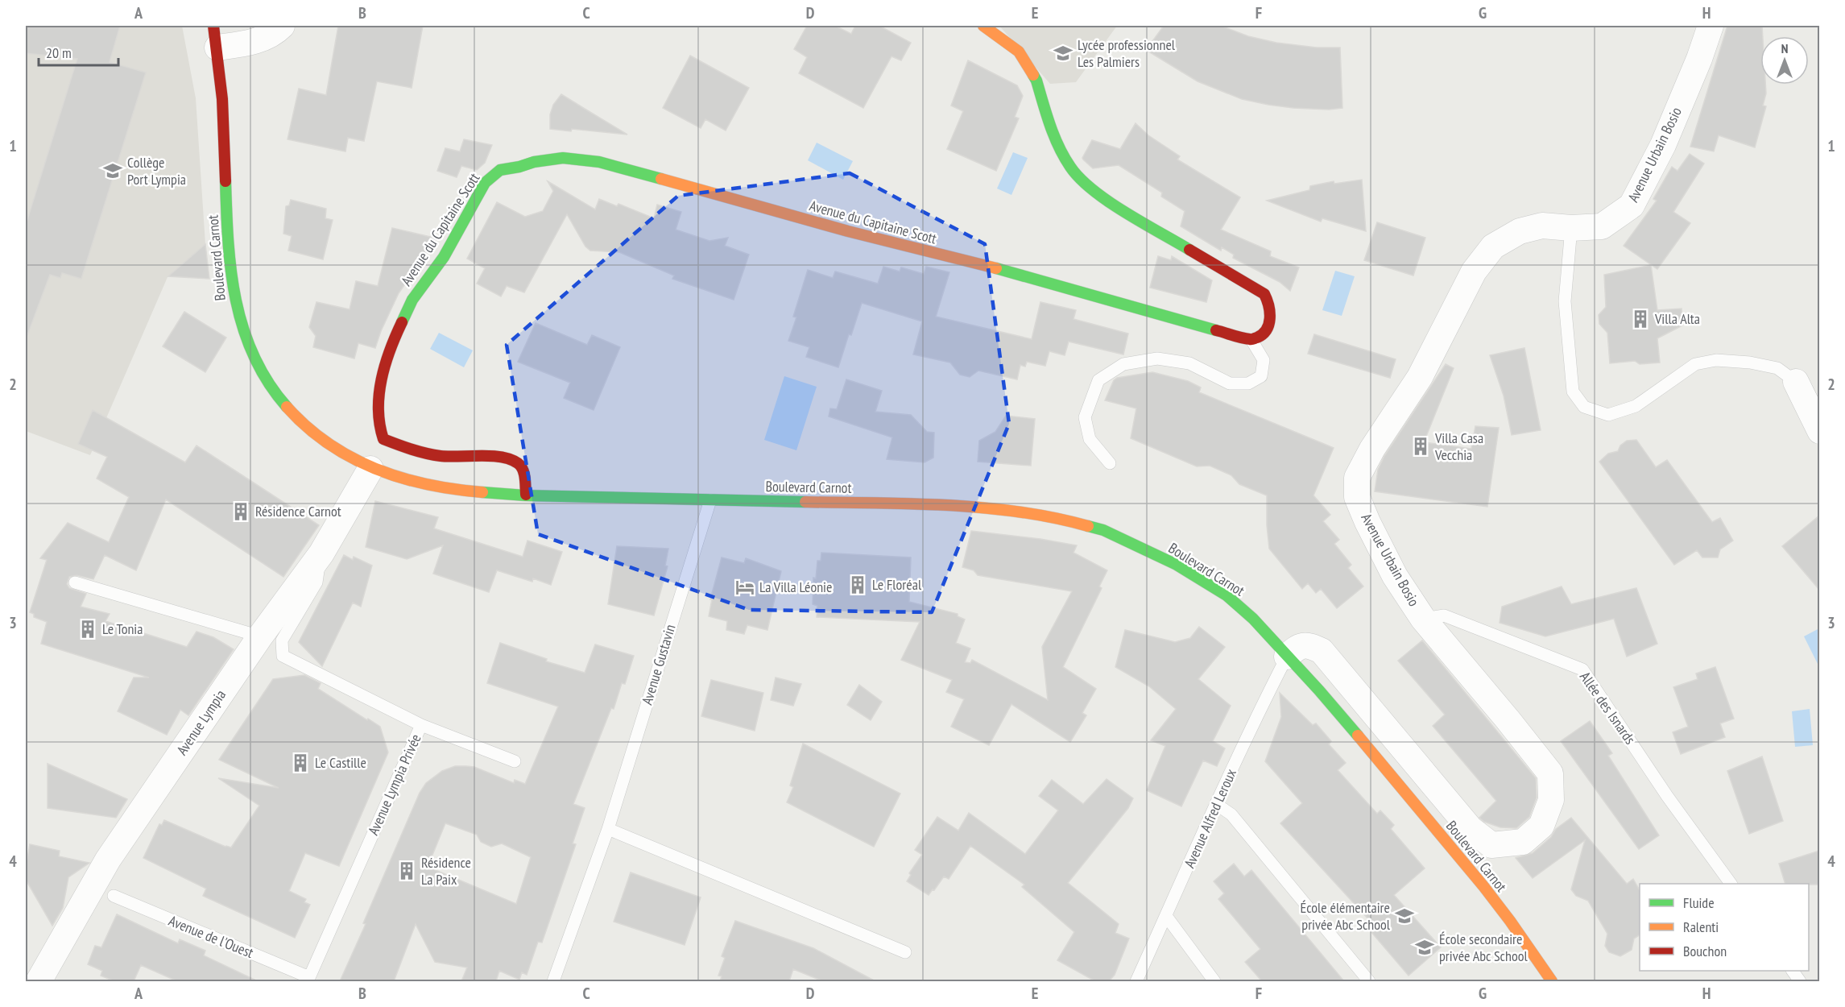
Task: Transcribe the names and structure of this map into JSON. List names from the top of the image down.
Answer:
{
  "streets": {
    "main road": ["Avenue du Capitaine Scott", "Boulevard Carnot"],
    "street": ["Avenue Urbain Bosio", "Avenue Lympia"],
    "lane": [
      "Avenue Gustavin",
      "Allée des Isnards",
      "Avenue Lympia Privée",
      "Avenue Alfred Leroux",
      "Avenue de l'Ouest"
    ]
  },
  "crossings": [
    ["Avenue Urbain Bosio", "Boulevard Carnot"],
    ["Avenue Urbain Bosio", "Allée des Isnards"],
    ["Avenue Urbain Bosio", "Avenue Alfred Leroux"],
    ["Avenue du Capitaine Scott", "Boulevard Carnot"],
    ["Boulevard Carnot", "Avenue Gustavin"],
    ["Boulevard Carnot", "Avenue Lympia"],
    ["Boulevard Carnot", "Avenue Alfred Leroux"],
    ["Avenue Lympia", "Avenue Lympia Privée"],
    ["Avenue Lympia Privée", "Avenue de l'Ouest"]
  ],
  "places": {
    "school or university": [
      "Lycée professionnel Les Palmiers",
      "Collège Port Lympia",
      "École élémentaire privée Abc School",
      "École secondaire privée Abc School"
    ],
    "building": [
      "Villa Alta",
      "Villa Casa Vecchia",
      "Résidence Carnot",
      "Le Floréal",
      "Le Tonia",
      "Le Castille",
      "Résidence La Paix"
    ],
    "hotel": ["La Villa Léonie"]
  },
  "legend": ["Fluide", "Ralenti", "Bouchon"],
  "scale_bar": "20 m",
  "north": "top",
  "grid": {
    "columns": [
      "A",
      "B",
      "C",
      "D",
      "E",
      "F",
      "G",
      "H"
    ],
    "rows": [
      "1",
      "2",
      "3",
      "4"
    ]
  }
}
